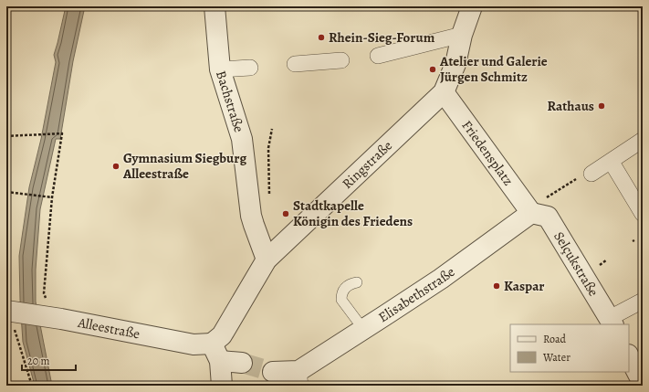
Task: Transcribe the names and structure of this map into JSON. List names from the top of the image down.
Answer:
{
  "streets": {
    "street": [
      "Bachstraße",
      "Friedensplatz",
      "Ringstraße",
      "Selçukstraße",
      "Elisabethstraße",
      "Alleestraße"
    ]
  },
  "crossings": [
    ["Bachstraße", "Ringstraße"],
    ["Friedensplatz", "Ringstraße"],
    ["Friedensplatz", "Selçukstraße"],
    ["Friedensplatz", "Elisabethstraße"],
    ["Ringstraße", "Alleestraße"],
    ["Selçukstraße", "Elisabethstraße"]
  ],
  "places": [
    "Rhein-Sieg-Forum",
    "Atelier und Galerie Jürgen Schmitz",
    "Rathaus",
    "Gymnasium Siegburg Alleestraße",
    "Stadtkapelle Königin des Friedens",
    "Kaspar"
  ],
  "legend": ["Road", "Water"],
  "scale_bar": "20 m"
}
